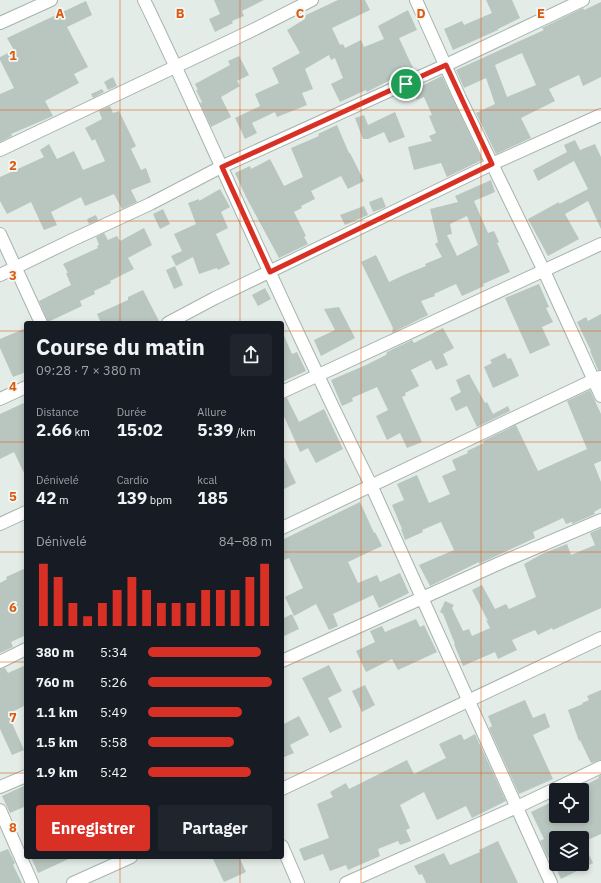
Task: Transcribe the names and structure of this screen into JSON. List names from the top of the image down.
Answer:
{
  "page": {
    "heading": ["Course du matin", "09:28 · 7 × 380 m"],
    "stats": [
      ["Distance", "2.66 km"],
      ["Durée", "15:02"],
      ["Allure", "5:39 /km"],
      ["Dénivelé", "42 m"],
      ["Cardio", "139 bpm"],
      ["kcal", "185"]
    ],
    "chart": ["Dénivelé", "84–88 m"],
    "list": [
      {
        "name": "380 m",
        "note": "5:34"
      },
      {
        "name": "760 m",
        "note": "5:26"
      },
      {
        "name": "1.1 km",
        "note": "5:49"
      },
      {
        "name": "1.5 km",
        "note": "5:58"
      },
      {
        "name": "1.9 km",
        "note": "5:42"
      }
    ],
    "buttons": ["Enregistrer", "Partager"]
  },
  "grid": {
    "columns": [
      "A",
      "B",
      "C",
      "D",
      "E"
    ],
    "rows": [
      "1",
      "2",
      "3",
      "4",
      "5",
      "6",
      "7",
      "8"
    ]
  }
}
